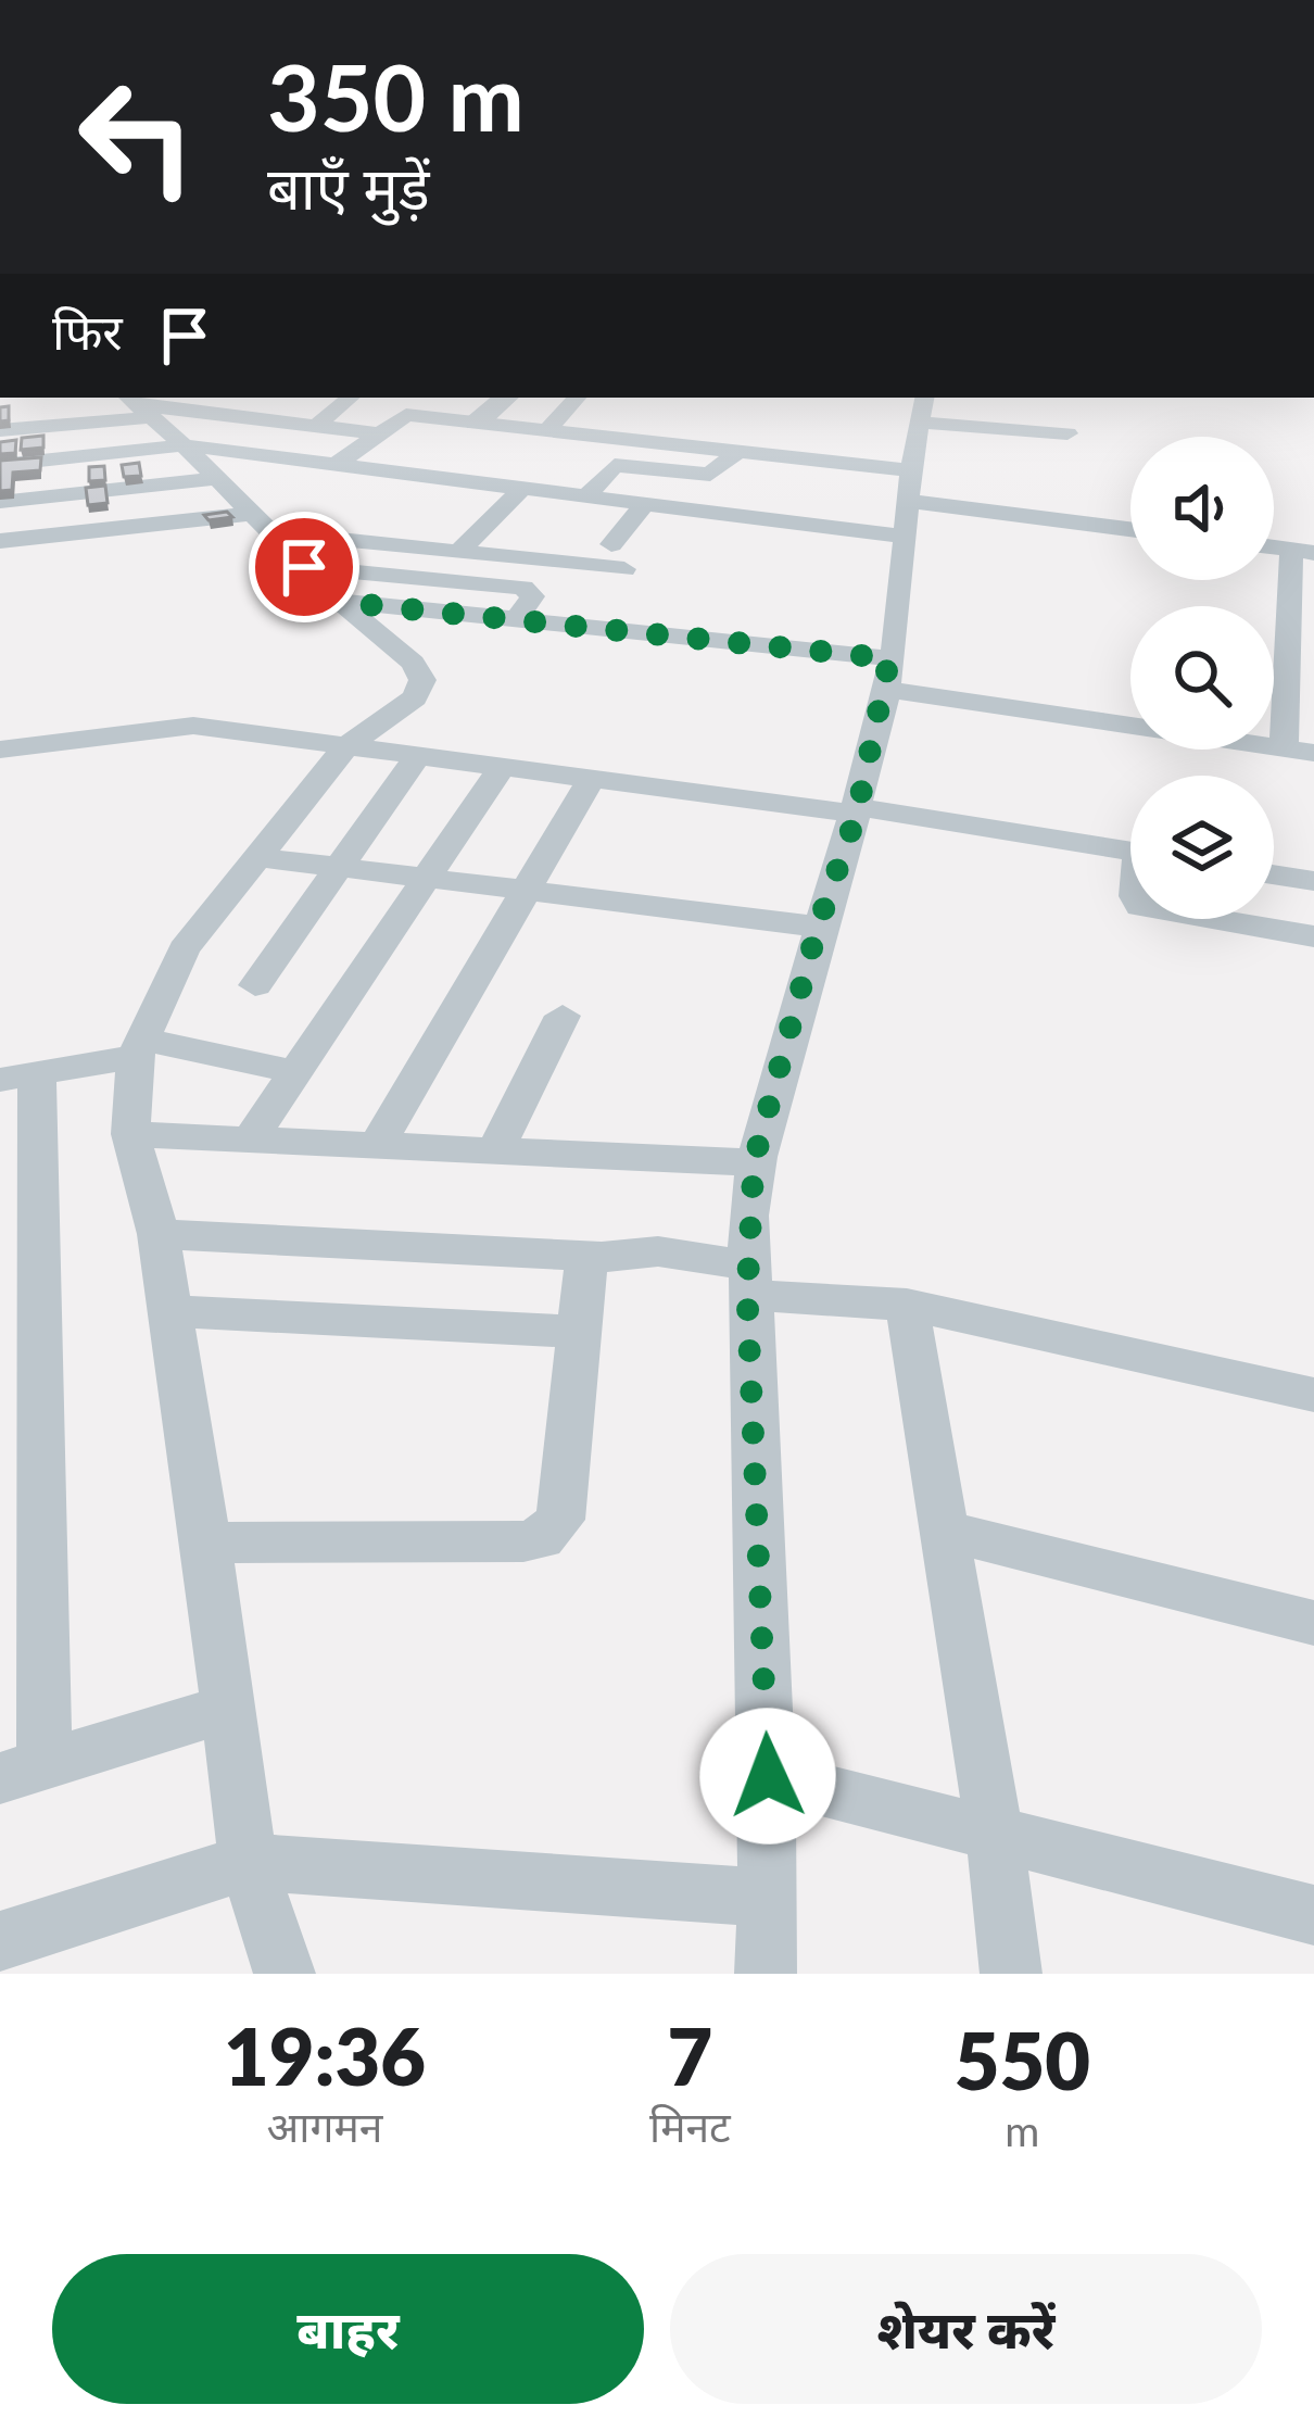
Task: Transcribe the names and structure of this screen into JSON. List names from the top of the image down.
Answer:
{
  "page": {
    "turn": ["350 m", "बाएँ मुड़ें"],
    "then": "फिर",
    "eta": [
      "19:36",
      "आगमन",
      "7",
      "मिनट",
      "550",
      "m"
    ],
    "buttons": ["बाहर", "शेयर करें"]
  }
}
